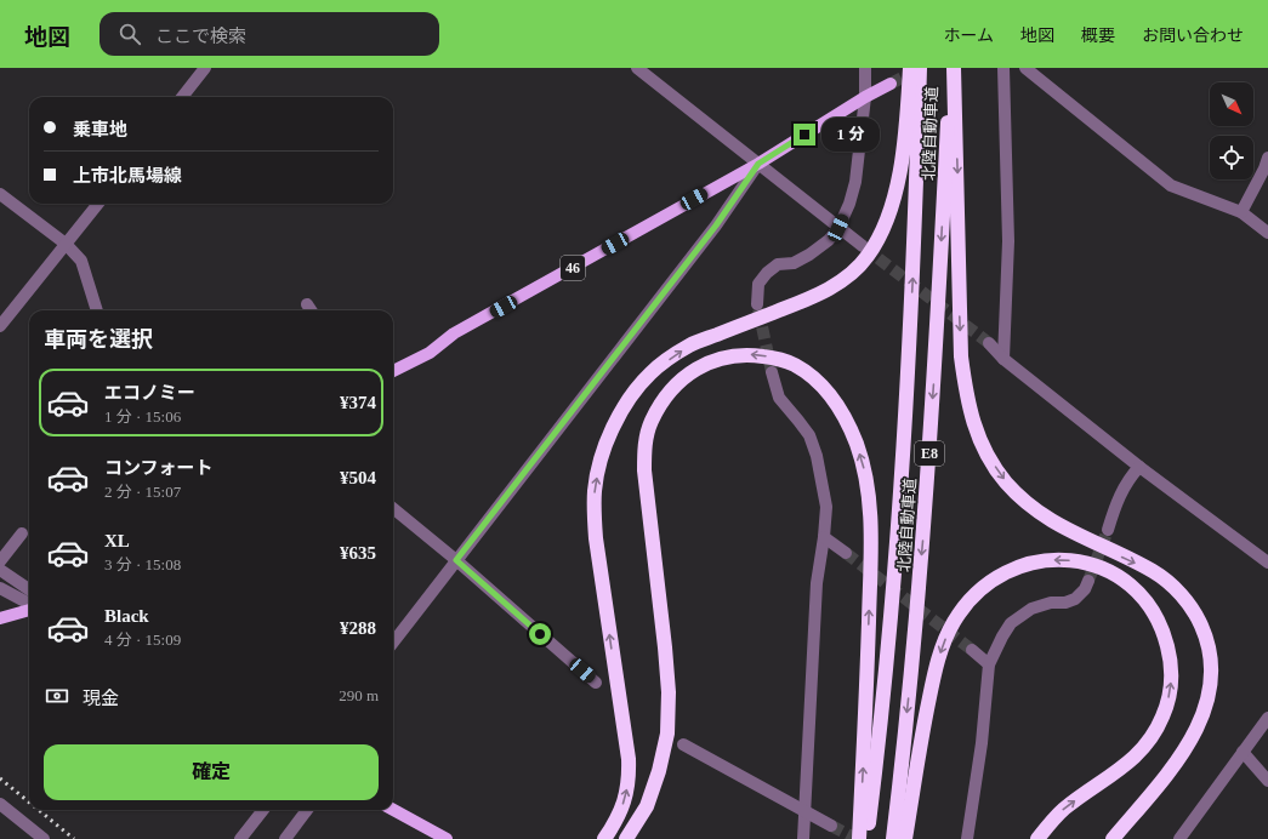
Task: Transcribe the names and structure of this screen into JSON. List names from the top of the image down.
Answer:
{
  "streets": {
    "highway": ["北陸自動車道", "E8"],
    "main road": ["46"]
  },
  "north": "bottom right",
  "page": {
    "header": "地図",
    "search": "ここで検索",
    "nav": [
      "ホーム",
      "地図",
      "概要",
      "お問い合わせ"
    ],
    "banner": ["乗車地", "上市北馬場線"],
    "bubble": "1 分",
    "heading": "車両を選択",
    "list": [
      {
        "name": "エコノミー",
        "note": "1 分 · 15:06",
        "value": "¥374"
      },
      {
        "name": "コンフォート",
        "note": "2 分 · 15:07",
        "value": "¥504"
      },
      {
        "name": "XL",
        "note": "3 分 · 15:08",
        "value": "¥635"
      },
      {
        "name": "Black",
        "note": "4 分 · 15:09",
        "value": "¥288"
      }
    ],
    "pay": ["現金", "290 m"],
    "buttons": "確定"
  }
}
